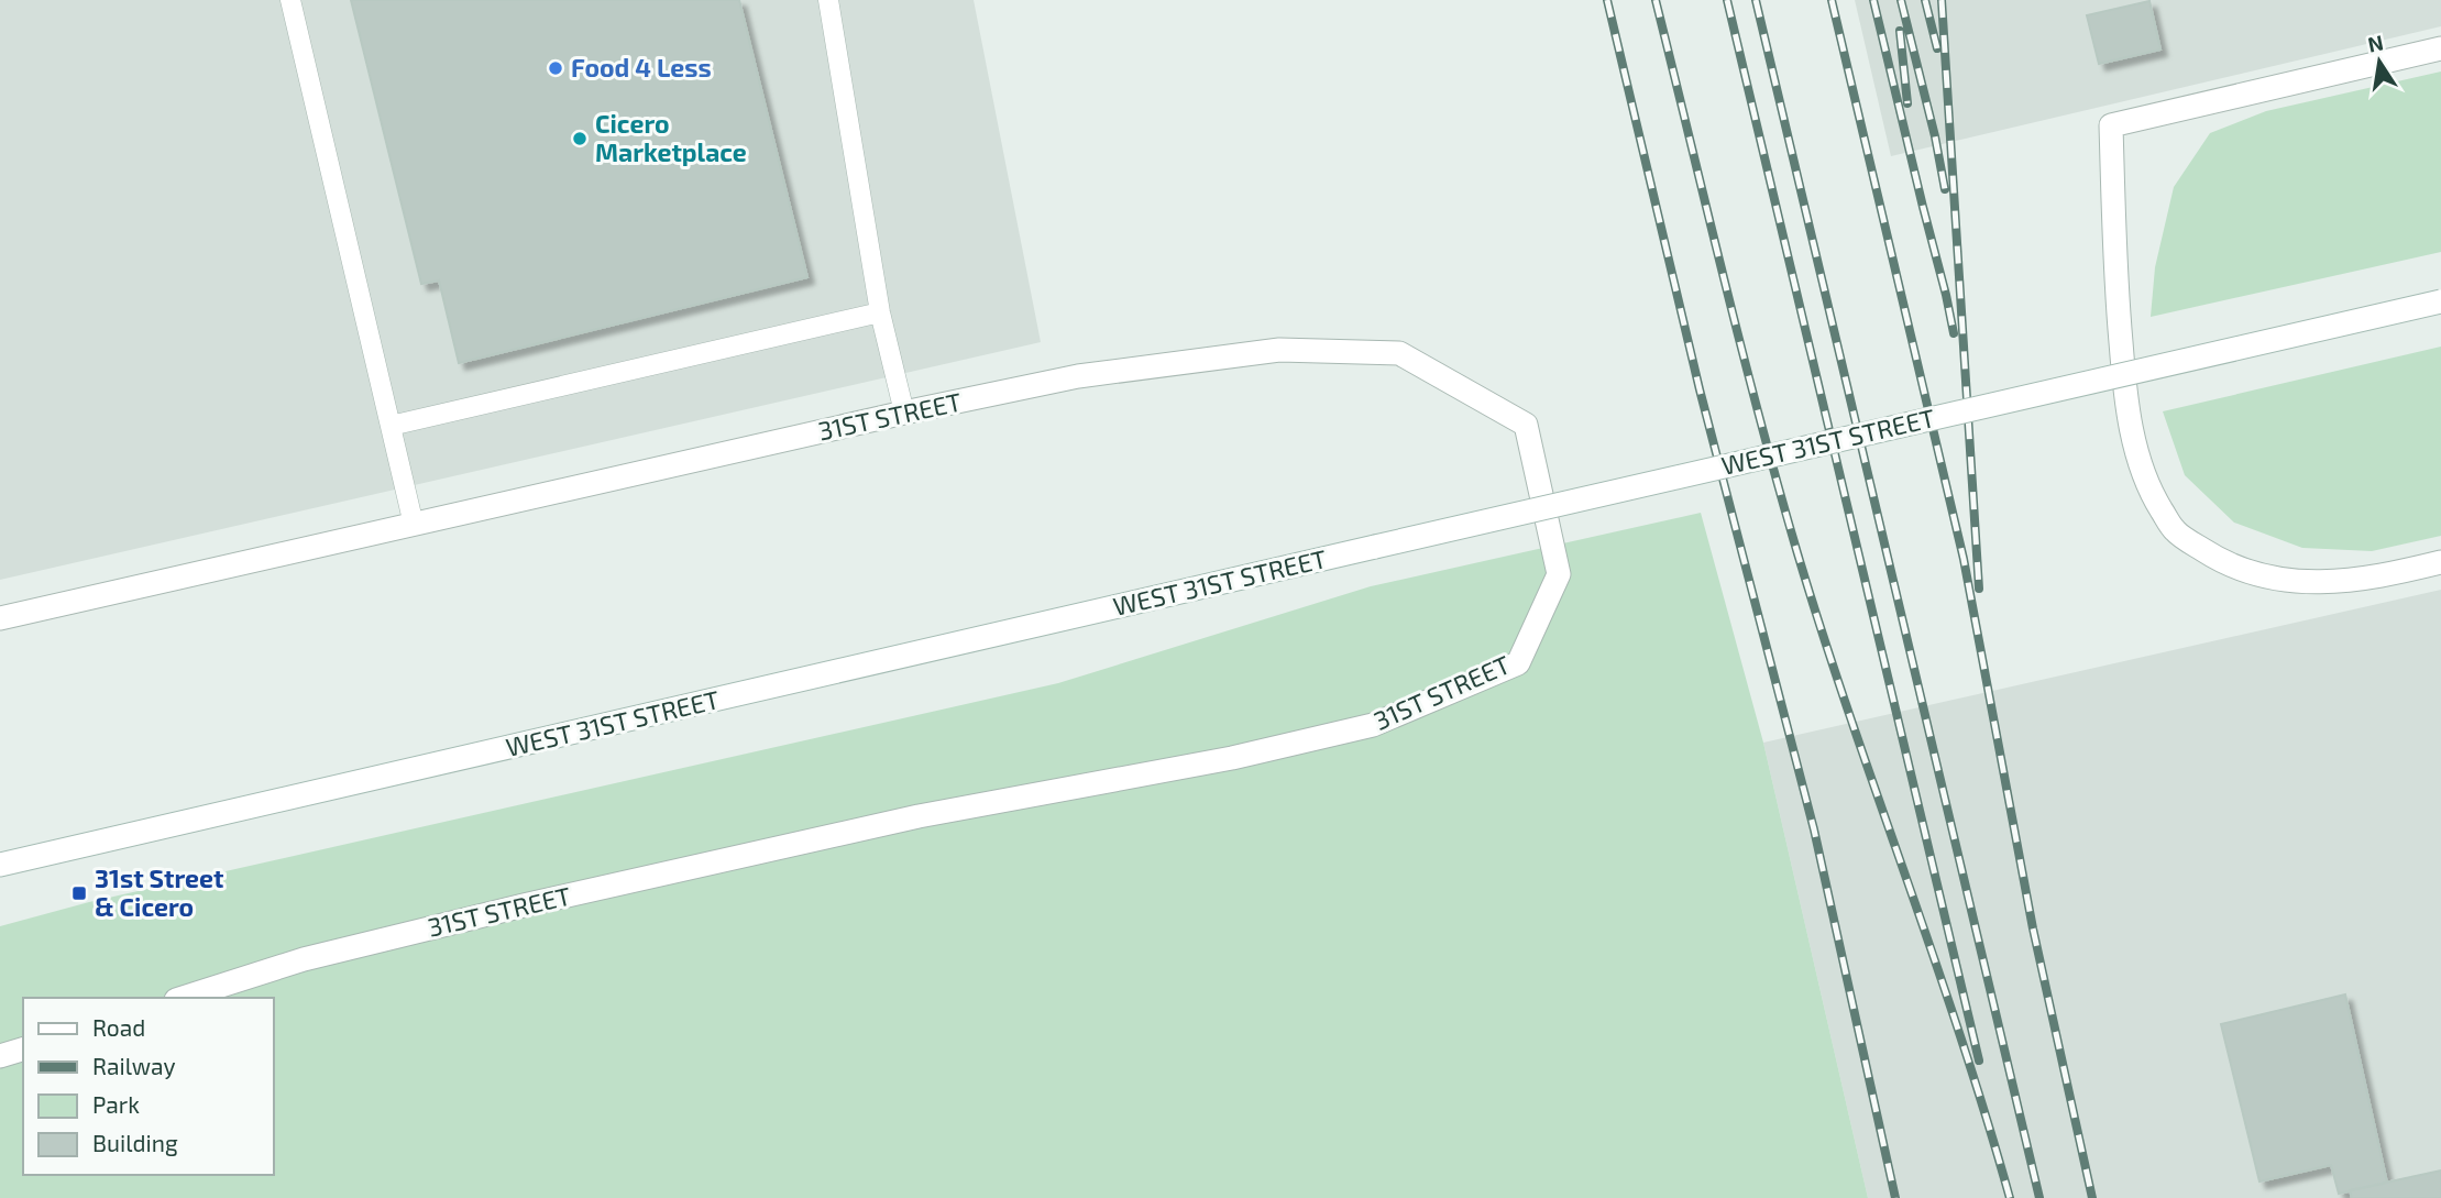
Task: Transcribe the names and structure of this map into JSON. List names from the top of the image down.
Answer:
{
  "streets": {
    "street": ["31ST STREET", "WEST 31ST STREET"]
  },
  "places": {
    "other": ["Food 4 Less", "Cicero Marketplace"],
    "transit": ["31st Street & Cicero"]
  },
  "legend": [
    "Road",
    "Railway",
    "Park",
    "Building"
  ],
  "north": "top"
}
